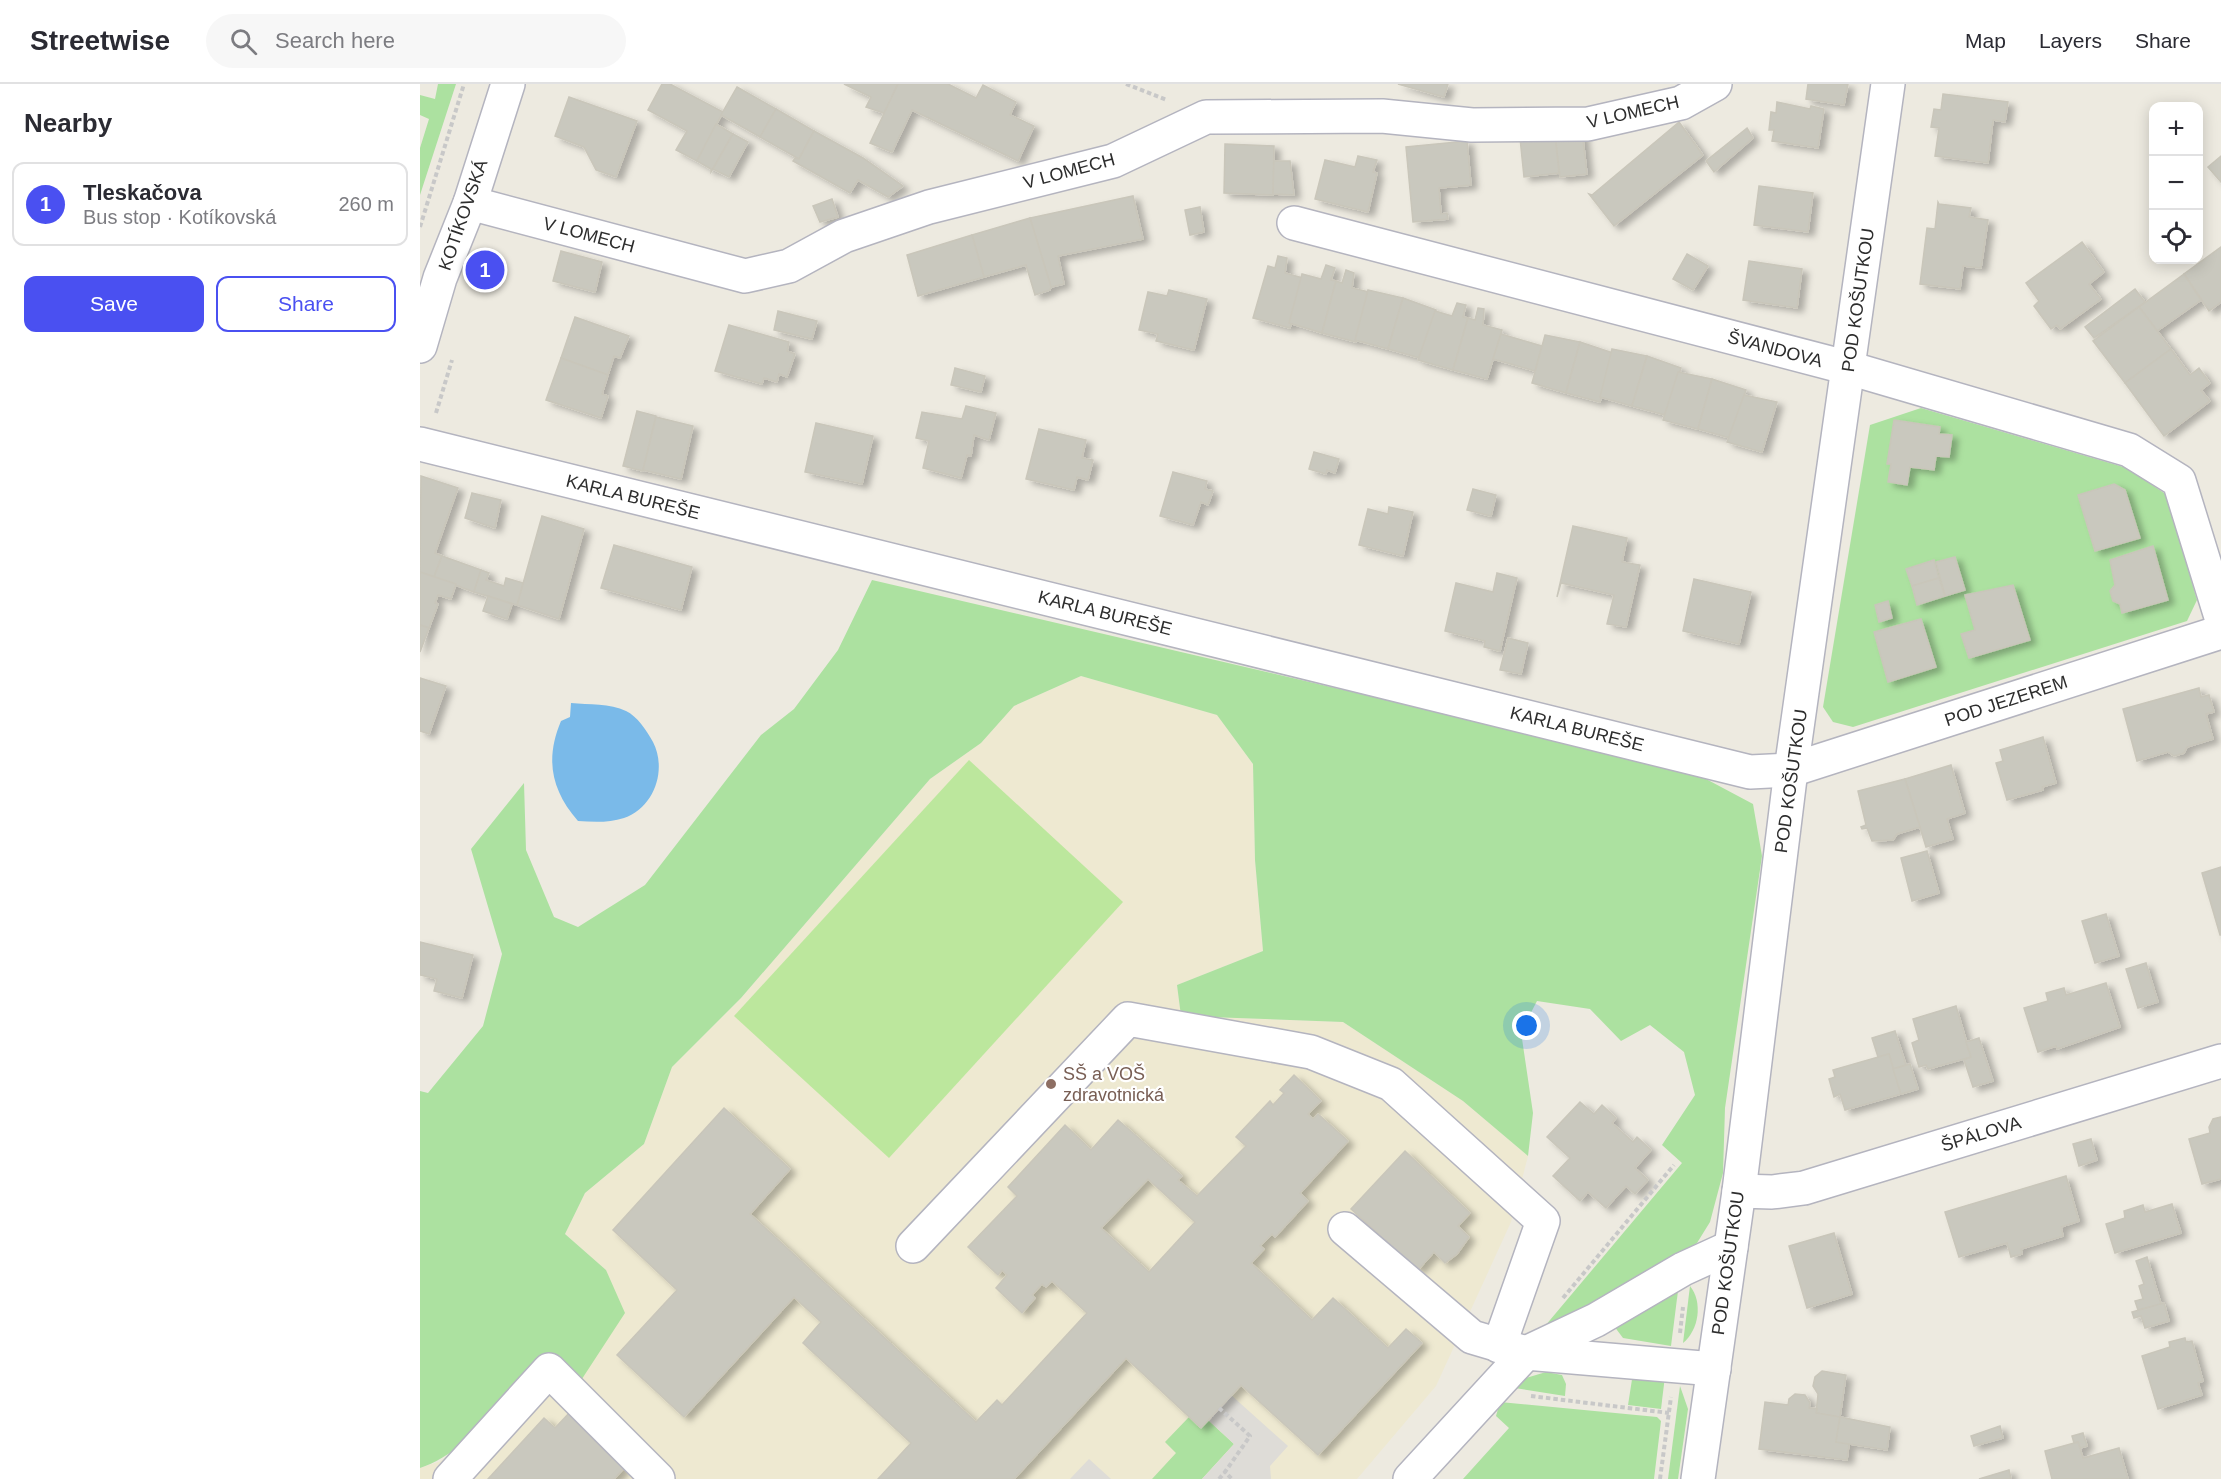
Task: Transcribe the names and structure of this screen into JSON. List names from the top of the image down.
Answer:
{
  "streets": {
    "street": [
      "V LOMECH",
      "KOTÍKOVSKÁ",
      "POD KOŠUTKOU",
      "ŠVANDOVA",
      "KARLA BUREŠE",
      "POD JEZEREM",
      "ŠPÁLOVA"
    ]
  },
  "crossings": [
    ["V LOMECH", "KOTÍKOVSKÁ"],
    ["POD KOŠUTKOU", "ŠVANDOVA"],
    ["POD KOŠUTKOU", "KARLA BUREŠE"],
    ["POD KOŠUTKOU", "POD JEZEREM"],
    ["POD KOŠUTKOU", "ŠPÁLOVA"],
    ["KARLA BUREŠE", "POD JEZEREM"]
  ],
  "places": ["SŠ a VOŠ zdravotnická"],
  "page": {
    "header": "Streetwise",
    "search": "Search here",
    "nav": ["Map", "Layers", "Share"],
    "heading": "Nearby",
    "map_buttons": ["+", "−"],
    "list": [
      {
        "mark": "1",
        "name": "Tleskačova",
        "note": "Bus stop · Kotíkovská",
        "value": "260 m"
      }
    ],
    "pins": "1",
    "buttons": ["Save", "Share"]
  }
}
